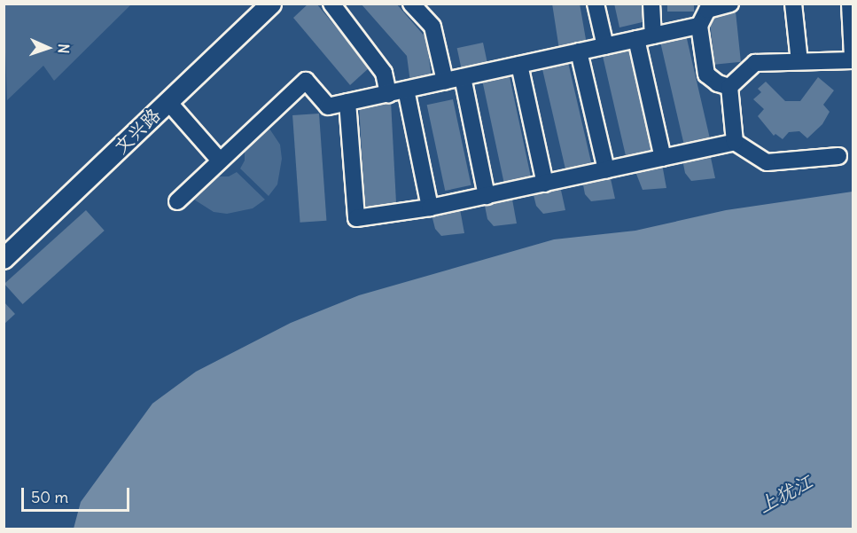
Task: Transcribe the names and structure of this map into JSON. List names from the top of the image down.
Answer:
{
  "streets": {
    "street": ["文兴路"]
  },
  "water": ["上犹江"],
  "scale_bar": "50 m",
  "north": "right"
}
